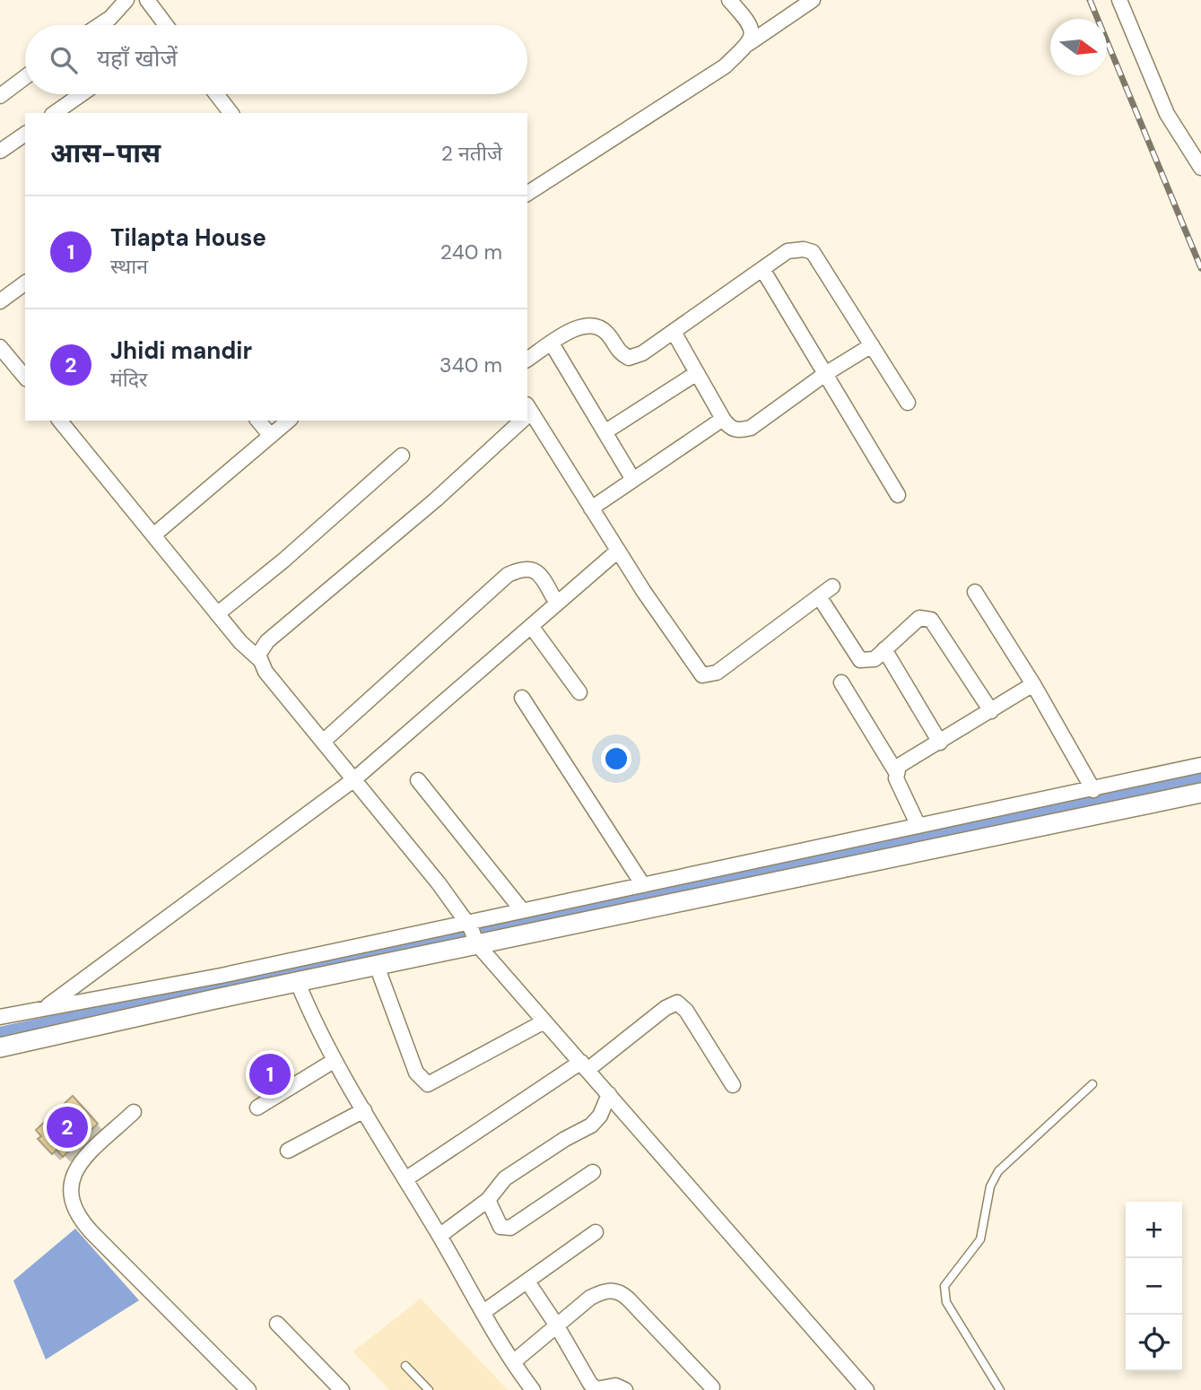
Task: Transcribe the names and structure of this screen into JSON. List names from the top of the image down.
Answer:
{
  "north": "right",
  "page": {
    "search": "यहाँ खोजें",
    "heading": ["आस-पास", "2 नतीजे"],
    "list": [
      {
        "mark": "1",
        "name": "Tilapta House",
        "note": "स्थान",
        "value": "240 m"
      },
      {
        "mark": "2",
        "name": "Jhidi mandir",
        "note": "मंदिर",
        "value": "340 m"
      }
    ],
    "pins": ["1", "2"],
    "map_buttons": ["+", "−"]
  }
}
